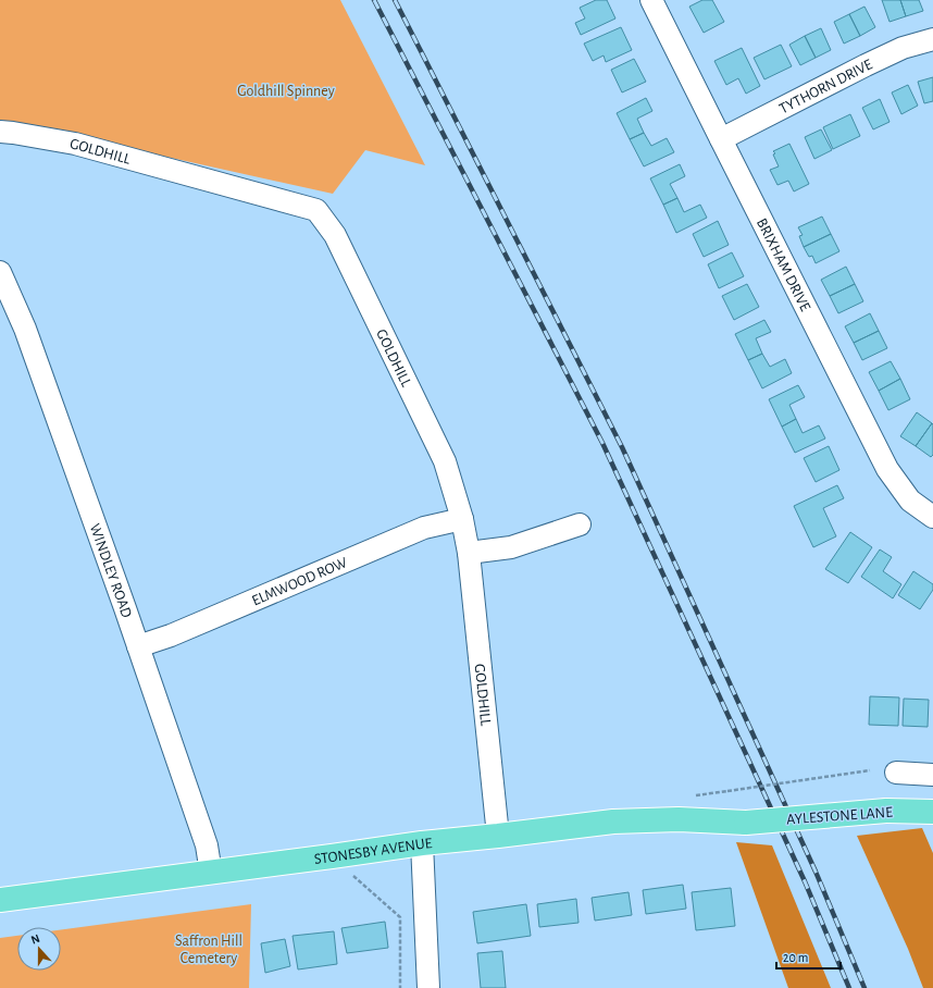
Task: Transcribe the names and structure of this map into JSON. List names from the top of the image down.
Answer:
{
  "streets": {
    "main road": ["AYLESTONE LANE", "STONESBY AVENUE"],
    "street": [
      "TYTHORN DRIVE",
      "GOLDHILL",
      "BRIXHAM DRIVE",
      "WINDLEY ROAD",
      "ELMWOOD ROW"
    ]
  },
  "crossings": [
    ["TYTHORN DRIVE", "BRIXHAM DRIVE"],
    ["GOLDHILL", "ELMWOOD ROW"],
    ["GOLDHILL", "STONESBY AVENUE"],
    ["WINDLEY ROAD", "ELMWOOD ROW"],
    ["WINDLEY ROAD", "STONESBY AVENUE"],
    ["AYLESTONE LANE", "STONESBY AVENUE"]
  ],
  "parks": ["Goldhill Spinney", "Saffron Hill Cemetery"],
  "scale_bar": "20 m",
  "north": "top"
}
